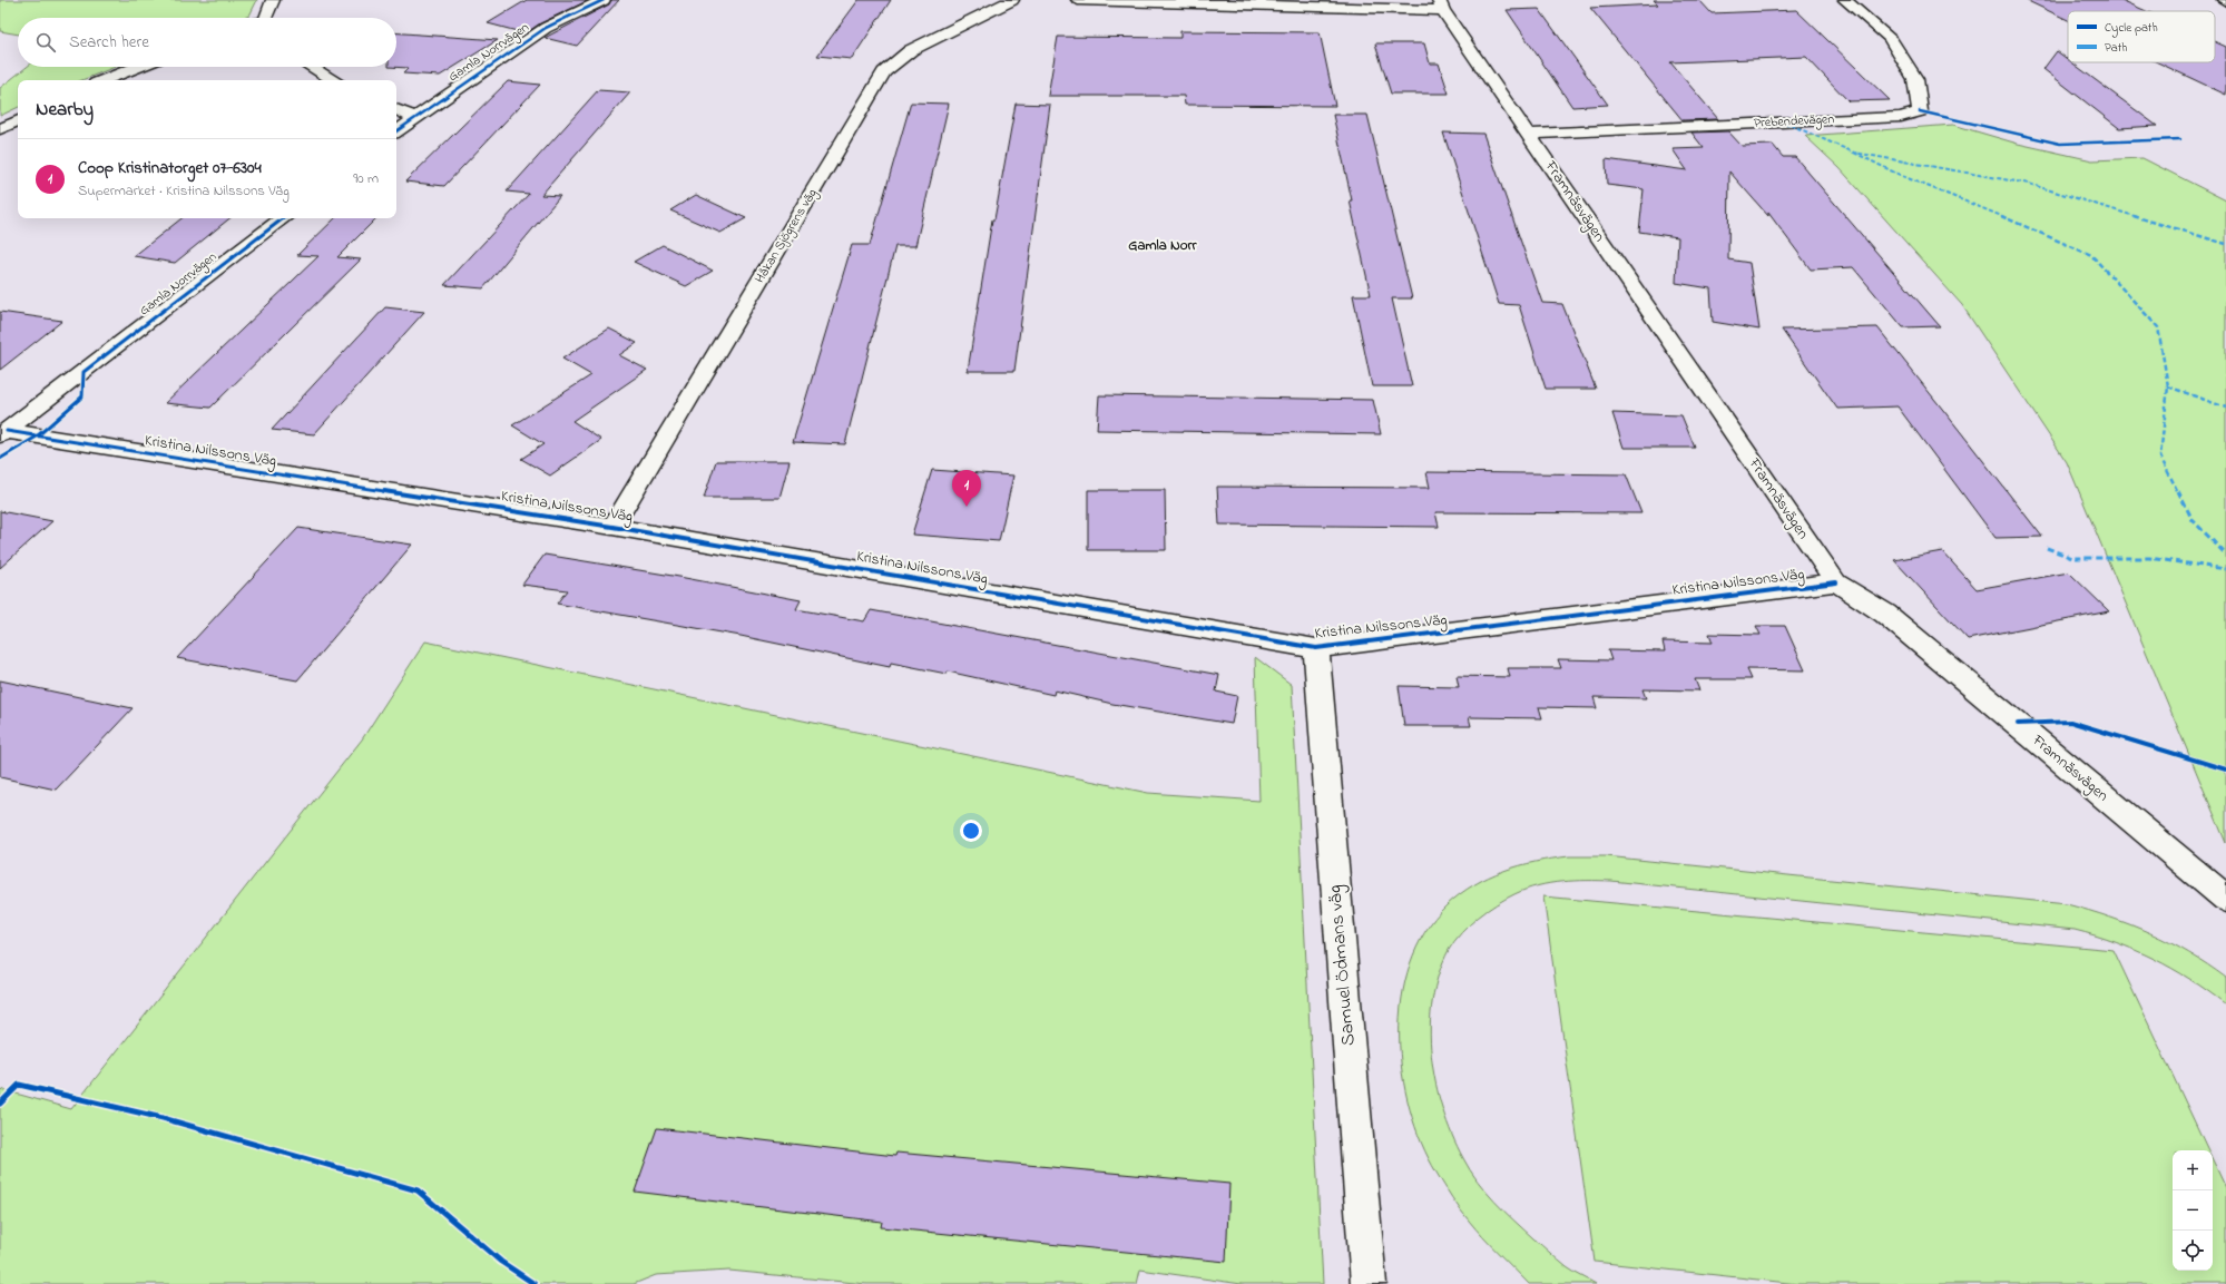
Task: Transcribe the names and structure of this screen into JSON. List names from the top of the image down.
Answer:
{
  "streets": {
    "street": [
      "Gamla Norrvägen",
      "Prebendevägen",
      "Framnäsvägen",
      "Håkan Sjögrens väg",
      "Kristina Nilssons Väg",
      "Samuel Ödmans väg"
    ]
  },
  "crossings": [
    ["Gamla Norrvägen", "Kristina Nilssons Väg"],
    ["Prebendevägen", "Framnäsvägen"],
    ["Framnäsvägen", "Kristina Nilssons Väg"],
    ["Håkan Sjögrens väg", "Kristina Nilssons Väg"],
    ["Kristina Nilssons Väg", "Samuel Ödmans väg"]
  ],
  "districts": ["Gamla Norr"],
  "legend": ["Cycle path", "Path"],
  "page": {
    "search": "Search here",
    "heading": "Nearby",
    "list": [
      {
        "mark": "1",
        "name": "Coop Kristinatorget 07-6304",
        "note": "Supermarket · Kristina Nilssons Väg",
        "value": "90 m"
      }
    ],
    "pins": "1",
    "map_buttons": ["+", "−"]
  }
}
